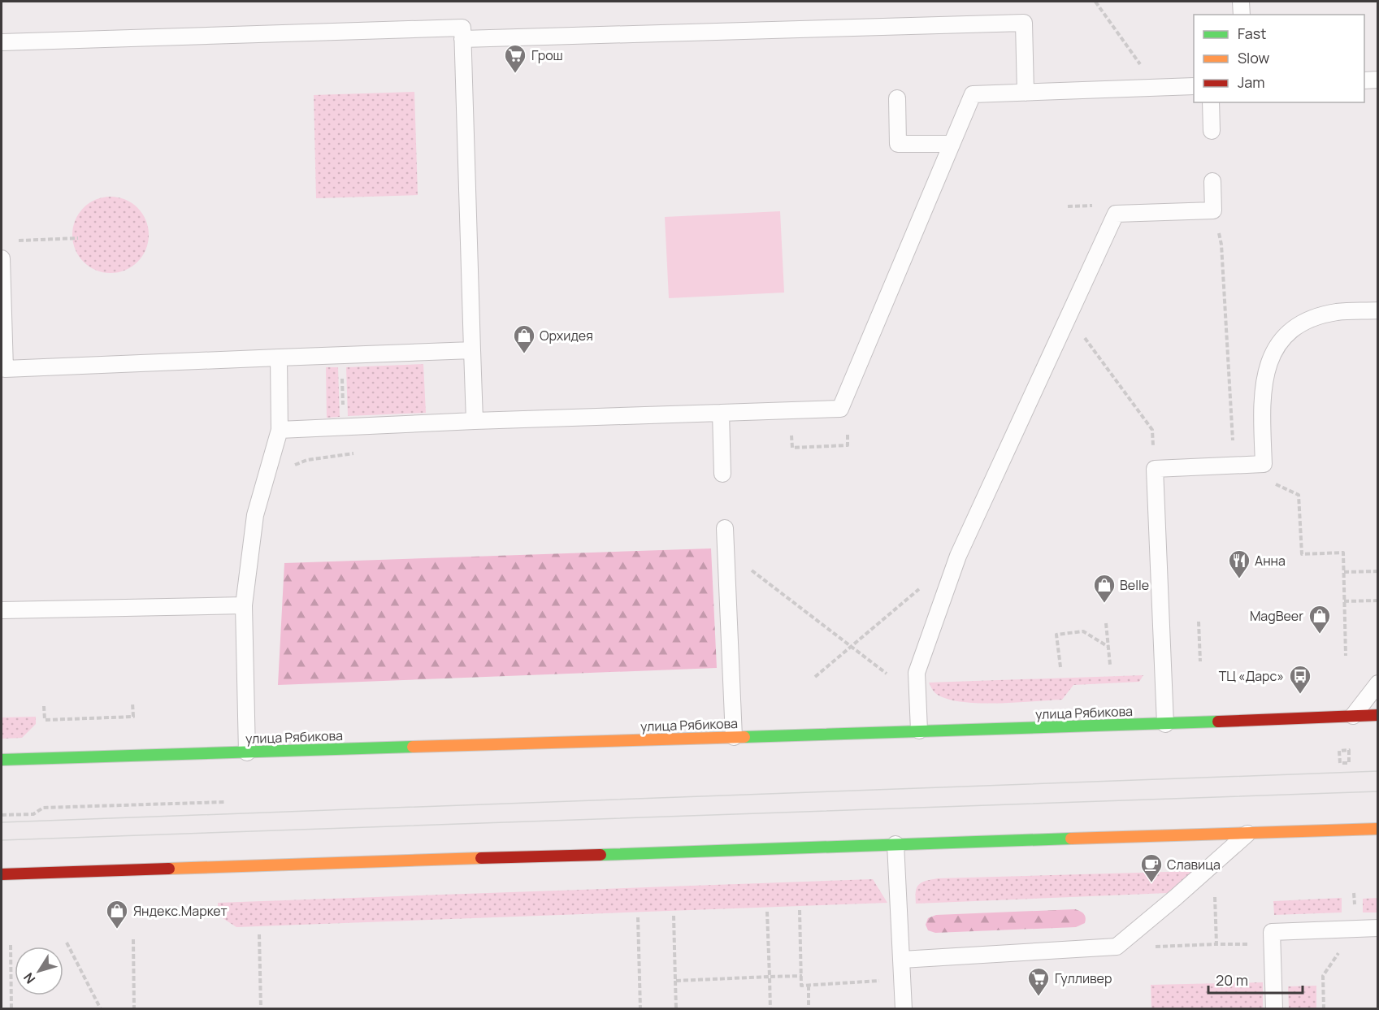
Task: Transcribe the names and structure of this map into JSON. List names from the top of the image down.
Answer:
{
  "streets": {
    "main road": ["улица Рябикова"]
  },
  "places": {
    "supermarket": ["Грош", "Гулливер"],
    "shop": [
      "Орхидея",
      "Belle",
      "MagBeer",
      "Яндекс.Маркет"
    ],
    "restaurant": ["Анна"],
    "bus stop": ["ТЦ «Дарс»"],
    "cafe": ["Славица"]
  },
  "legend": ["Fast", "Slow", "Jam"],
  "scale_bar": "20 m",
  "north": "bottom left"
}
